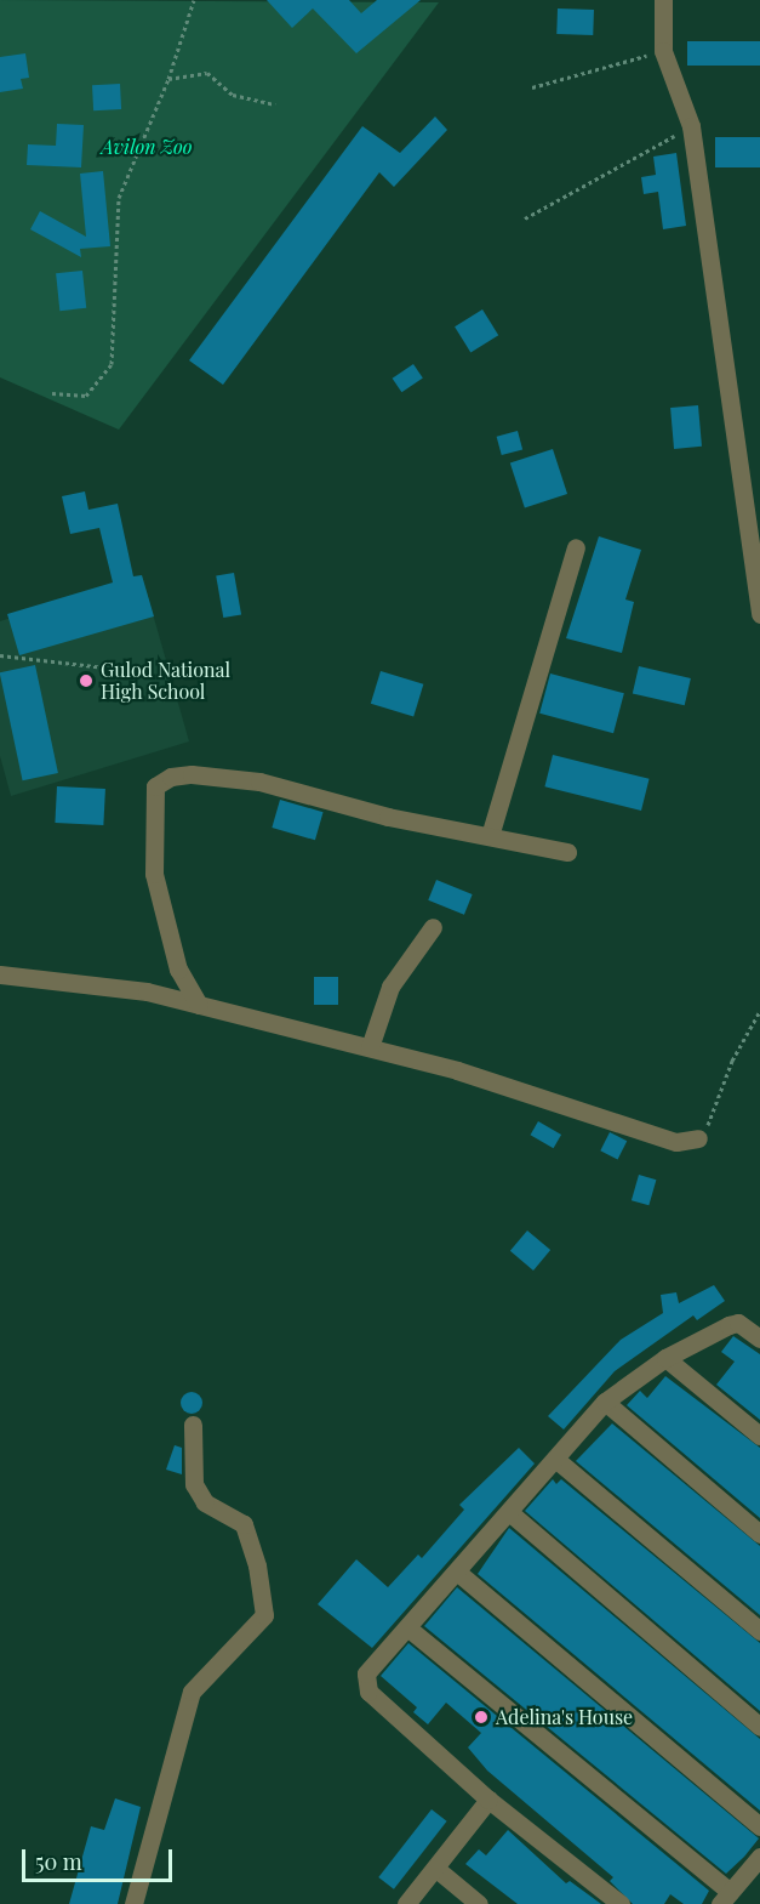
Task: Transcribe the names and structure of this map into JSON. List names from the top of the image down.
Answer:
{
  "parks": ["Avilon Zoo"],
  "places": ["Gulod National High School", "Adelina's House"],
  "scale_bar": "50 m"
}
